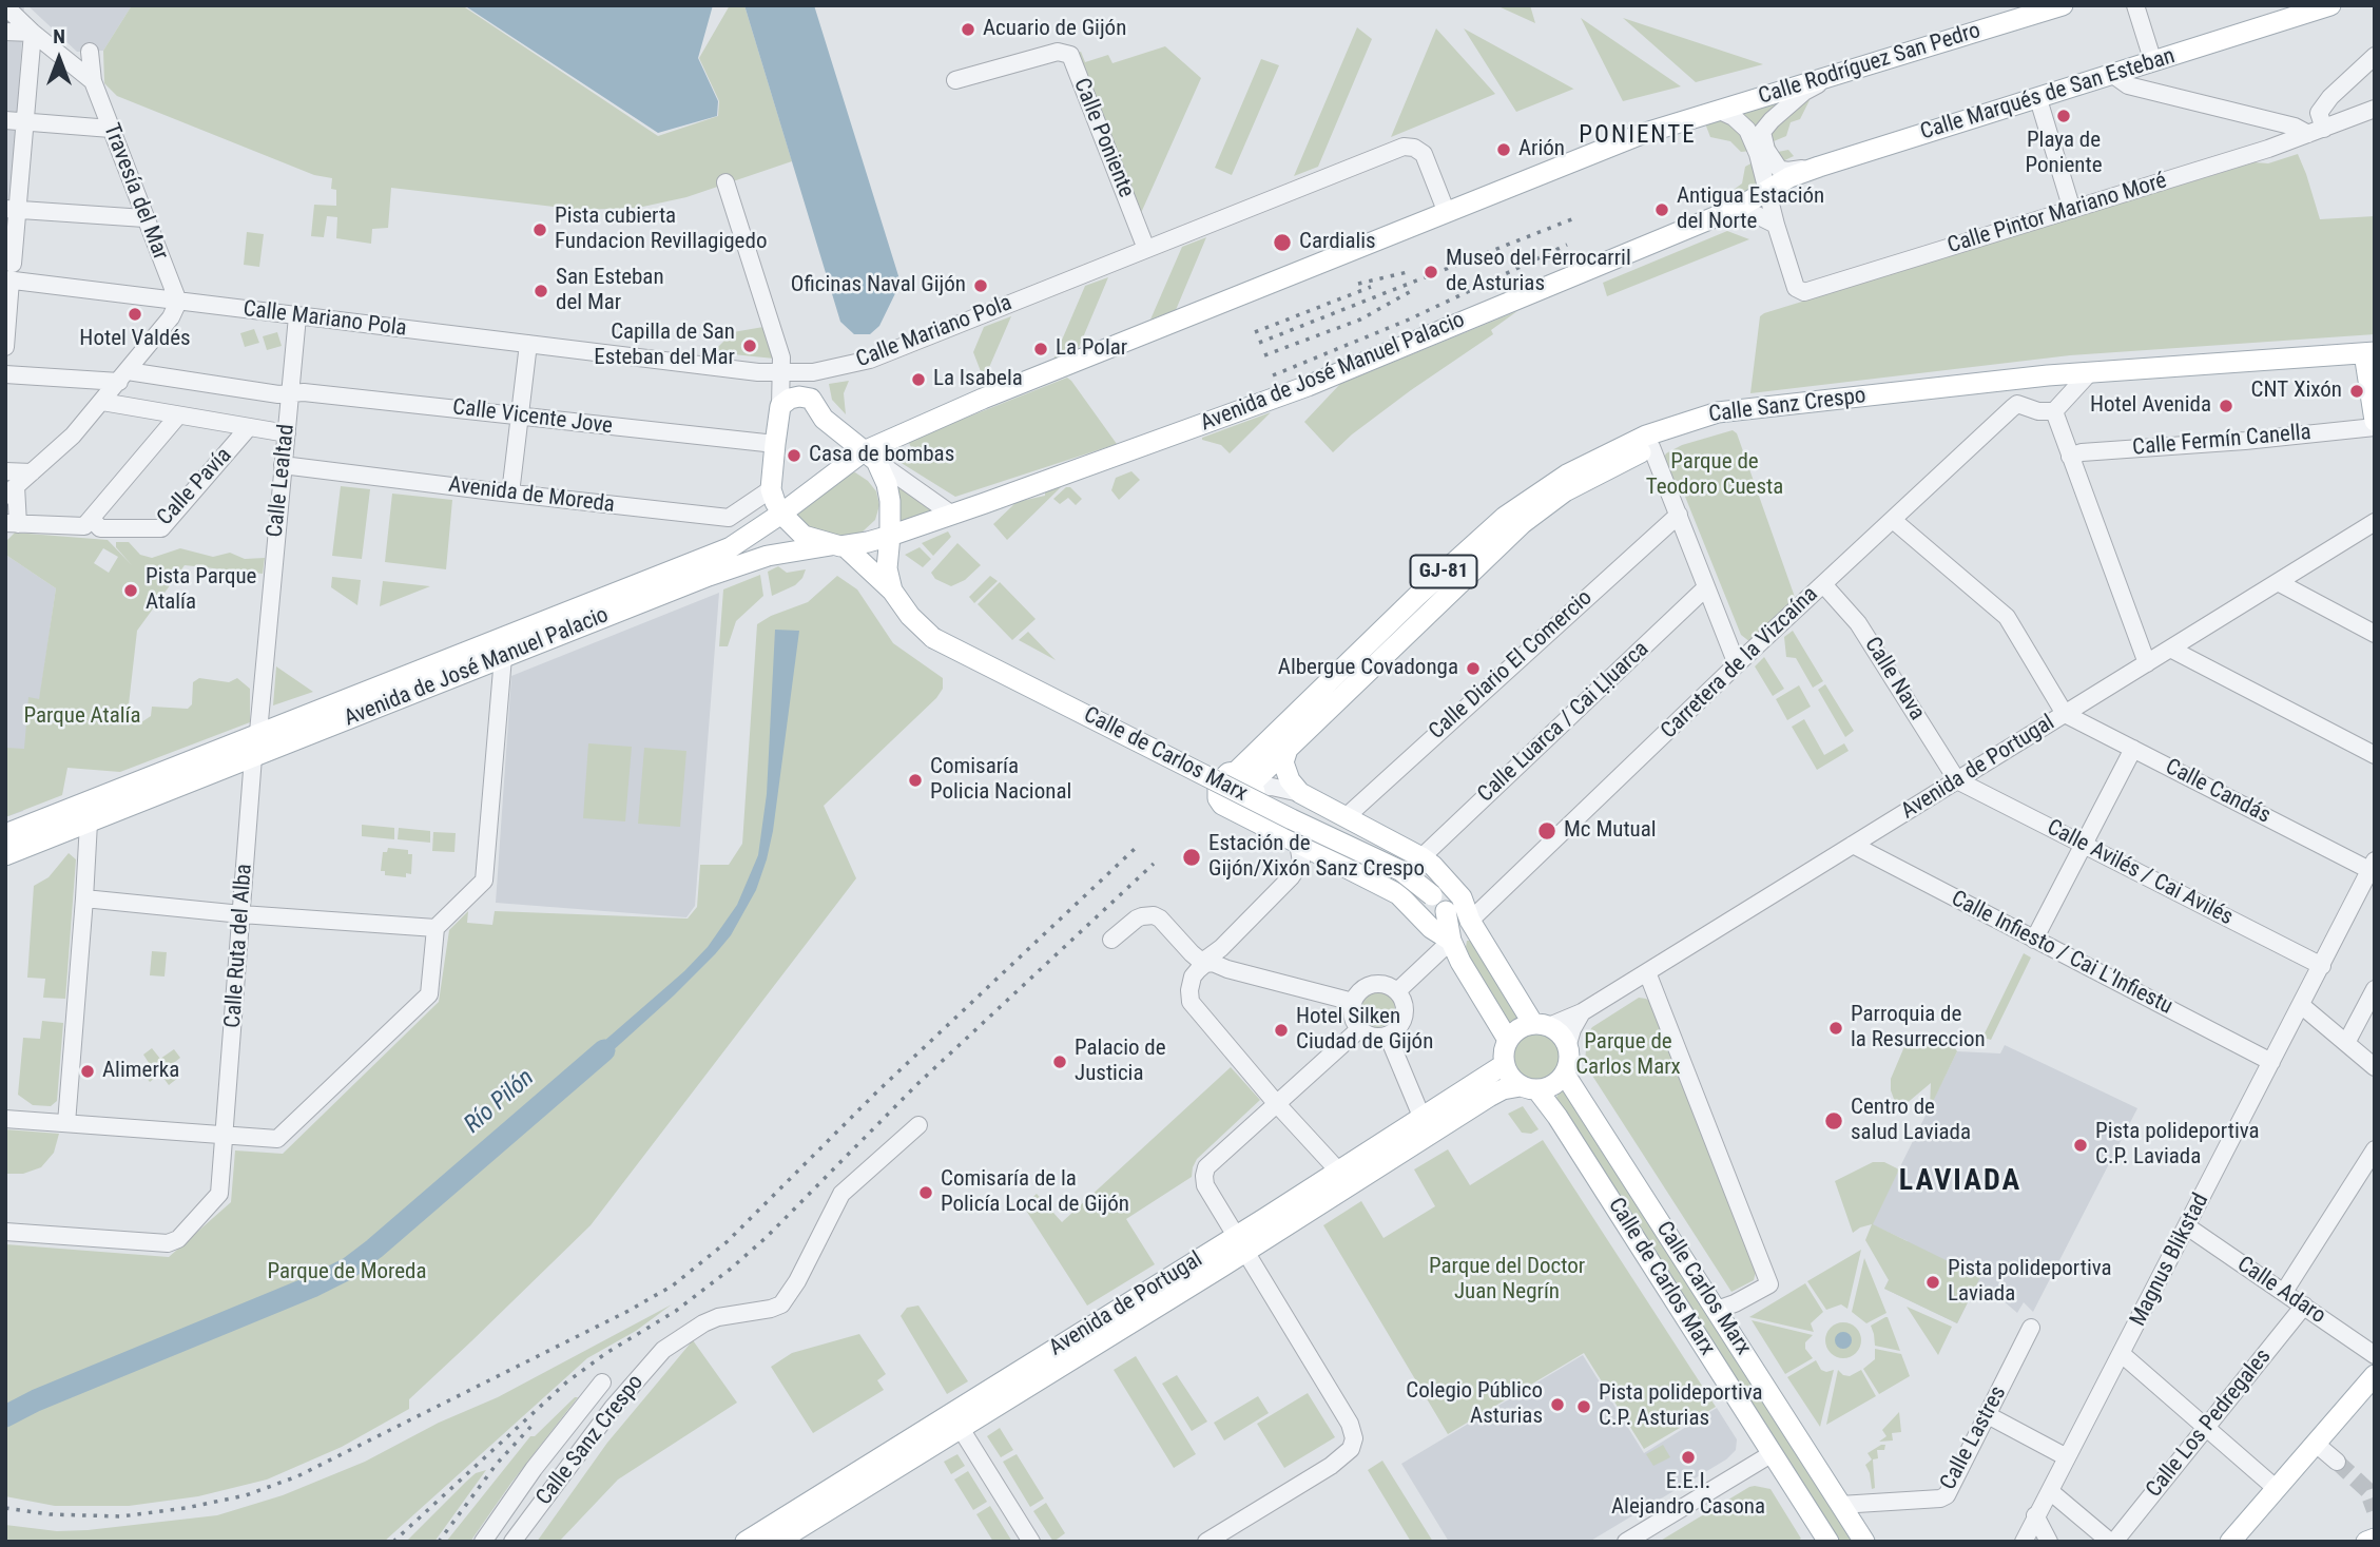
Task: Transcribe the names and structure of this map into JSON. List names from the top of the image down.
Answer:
{
  "streets": {
    "main road": [
      "Calle Rodríguez San Pedro",
      "Calle Marqués de San Esteban",
      "Avenida de José Manuel Palacio",
      "Calle Sanz Crespo",
      "GJ-81",
      "Calle de Carlos Marx",
      "Avenida de Portugal",
      "Calle Carlos Marx"
    ],
    "street": [
      "Calle Poniente",
      "Travesía del Mar",
      "Calle Pintor Mariano Moré",
      "Calle Mariano Pola",
      "Calle Vicente Jove",
      "Calle Fermín Canella",
      "Calle Lealtad",
      "Calle Pavía",
      "Avenida de Moreda",
      "Carretera de la Vizcaína",
      "Calle Diario El Comercio",
      "Calle Nava",
      "Calle Luarca / Cai Ḷḷuarca",
      "Calle Candás",
      "Calle Avilés / Cai Avilés",
      "Calle Ruta del Alba",
      "Calle Infiesto / Cai L'Infiestu",
      "Magnus Blikstad",
      "Calle Adaro",
      "Calle Los Pedregales",
      "Calle Lastres"
    ]
  },
  "crossings": [
    ["Calle Marqués de San Esteban", "Avenida de José Manuel Palacio"],
    ["Calle Poniente", "Calle Mariano Pola"],
    ["Travesía del Mar", "Calle Mariano Pola"],
    ["Calle Mariano Pola", "Avenida de José Manuel Palacio"],
    ["Calle Mariano Pola", "Calle Lealtad"],
    ["Avenida de José Manuel Palacio", "Calle Lealtad"],
    ["Avenida de José Manuel Palacio", "Calle de Carlos Marx"],
    ["Avenida de José Manuel Palacio", "Calle Ruta del Alba"],
    ["Calle Sanz Crespo", "GJ-81"],
    ["Calle Vicente Jove", "Calle Lealtad"],
    ["Calle Lealtad", "Avenida de Moreda"],
    ["Carretera de la Vizcaína", "Calle Nava"],
    ["Carretera de la Vizcaína", "Calle de Carlos Marx"],
    ["Calle Nava", "Avenida de Portugal"],
    ["Calle Nava", "Calle Avilés / Cai Avilés"],
    ["Calle de Carlos Marx", "Avenida de Portugal"],
    ["Calle de Carlos Marx", "Calle Carlos Marx"],
    ["Avenida de Portugal", "Calle Candás"],
    ["Avenida de Portugal", "Calle Avilés / Cai Avilés"],
    ["Avenida de Portugal", "Calle Infiesto / Cai L'Infiestu"],
    ["Avenida de Portugal", "Calle Carlos Marx"],
    ["Calle Candás", "Magnus Blikstad"],
    ["Calle Avilés / Cai Avilés", "Magnus Blikstad"],
    ["Calle Infiesto / Cai L'Infiestu", "Magnus Blikstad"],
    ["Magnus Blikstad", "Calle Adaro"],
    ["Calle Carlos Marx", "Calle Lastres"],
    ["Calle Adaro", "Calle Los Pedregales"]
  ],
  "districts": ["PONIENTE", "LAVIADA"],
  "water": ["Río Pilón"],
  "parks": [
    "Parque de Teodoro Cuesta",
    "Parque Atalía",
    "Parque de Carlos Marx",
    "Parque del Doctor Juan Negrín",
    "Parque de Moreda"
  ],
  "places": [
    "Acuario de Gijón",
    "Playa de Poniente",
    "Arión",
    "Antigua Estación del Norte",
    "Pista cubierta Fundacion Revillagigedo",
    "Cardialis",
    "Museo del Ferrocarril de Asturias",
    "Oficinas Naval Gijón",
    "San Esteban del Mar",
    "Hotel Valdés",
    "Capilla de San Esteban del Mar",
    "La Polar",
    "La Isabela",
    "CNT Xixón",
    "Hotel Avenida",
    "Casa de bombas",
    "Pista Parque Atalía",
    "Albergue Covadonga",
    "Comisaría Policia Nacional",
    "Mc Mutual",
    "Estación de Gijón/Xixón Sanz Crespo",
    "Parroquia de la Resurreccion",
    "Hotel Silken Ciudad de Gijón",
    "Palacio de Justicia",
    "Alimerka",
    "Centro de salud Laviada",
    "Pista polideportiva C.P. Laviada",
    "Comisaría de la Policía Local de Gijón",
    "Pista polideportiva Laviada",
    "Colegio Público Asturias",
    "Pista polideportiva C.P. Asturias",
    "E.E.I. Alejandro Casona"
  ],
  "north": "top"
}
